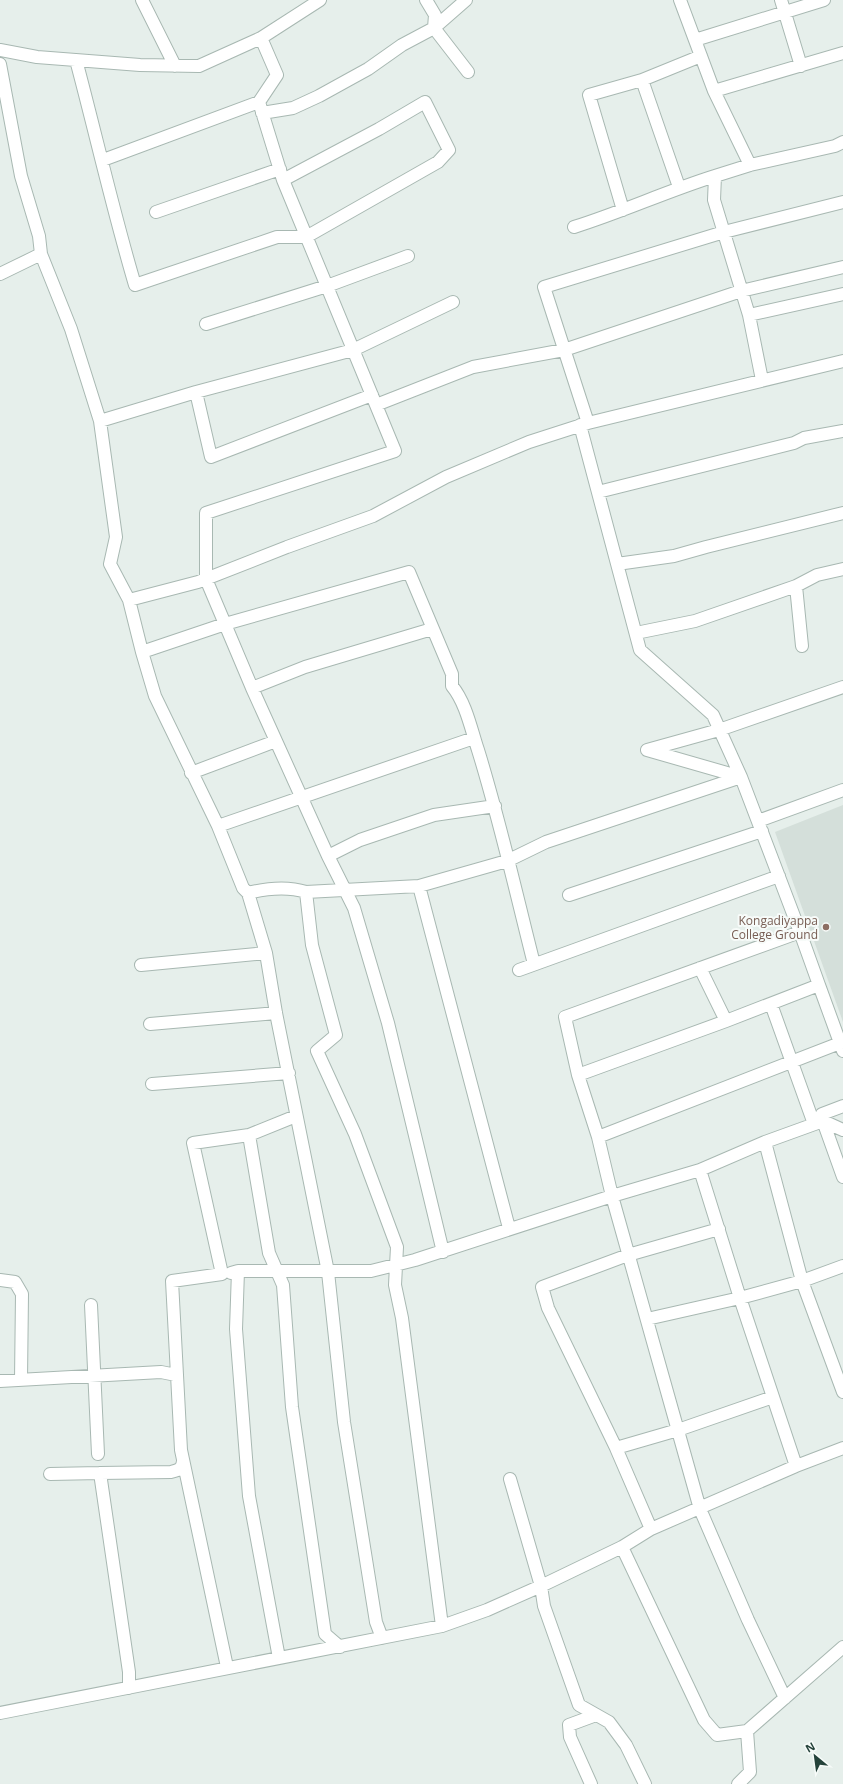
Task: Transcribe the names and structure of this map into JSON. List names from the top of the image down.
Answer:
{
  "places": ["Kongadiyappa College Ground"],
  "north": "top left"
}
